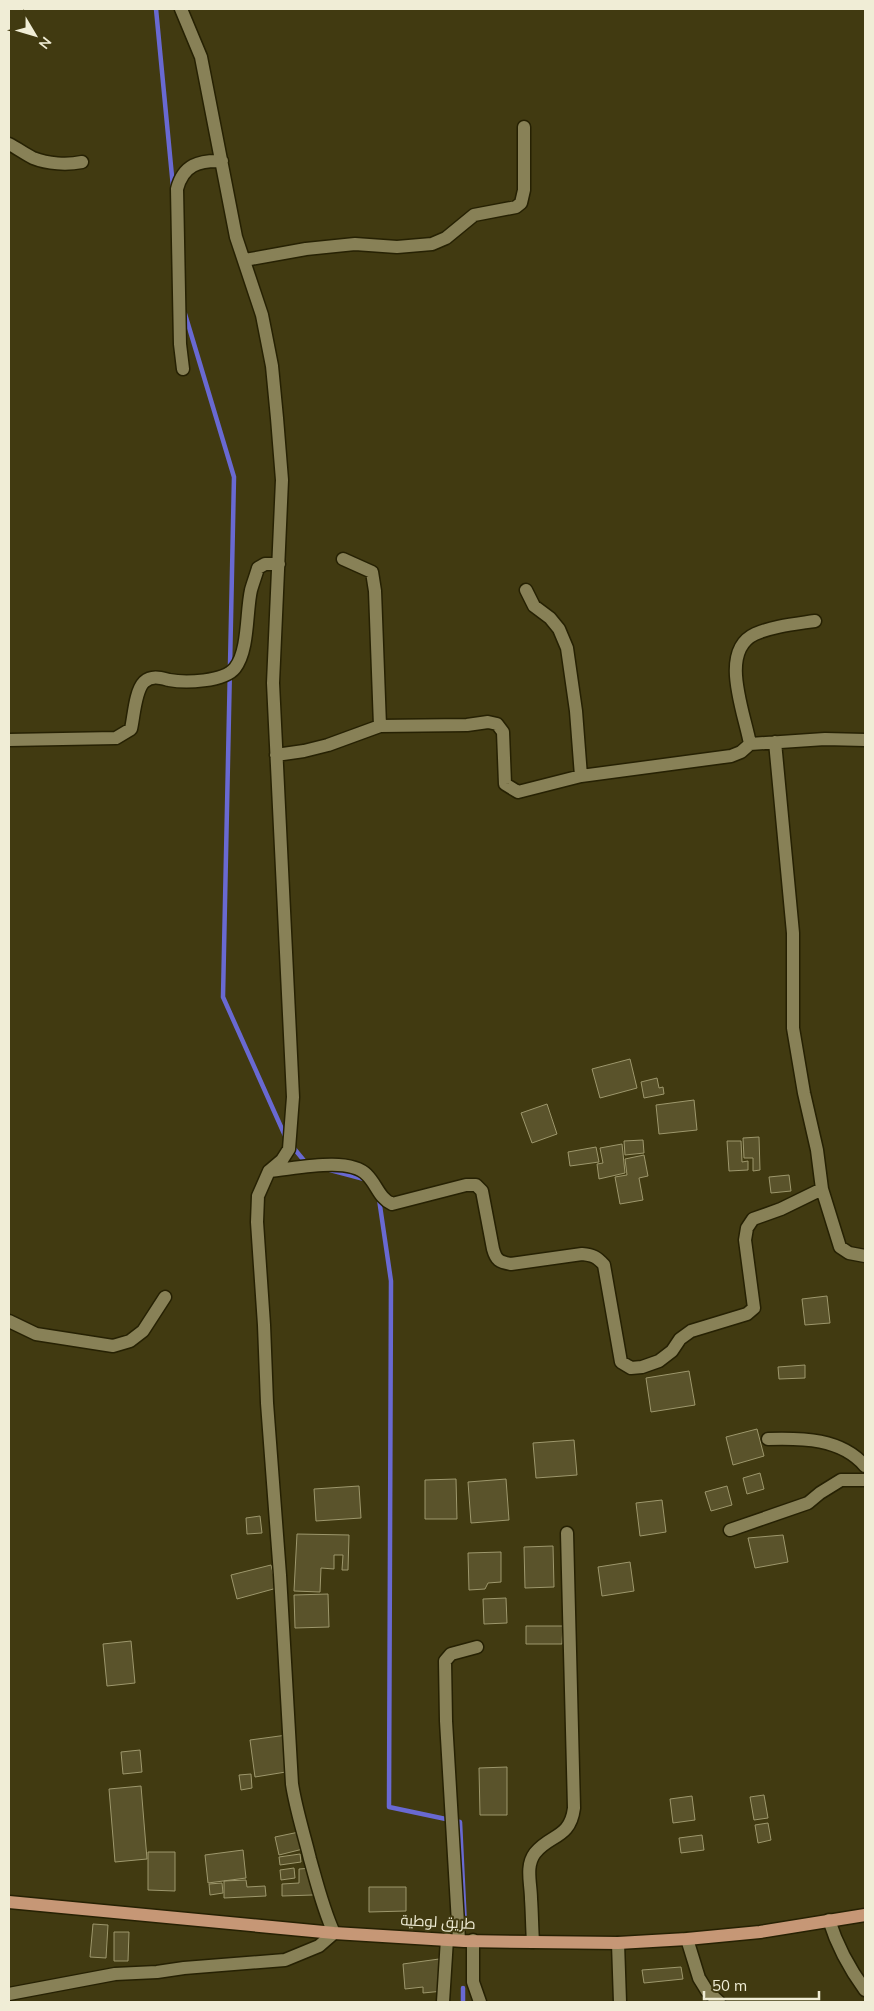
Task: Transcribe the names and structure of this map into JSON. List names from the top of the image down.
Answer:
{
  "streets": {
    "main road": ["طريق لوطية"]
  },
  "scale_bar": "50 m",
  "north": "bottom right"
}
